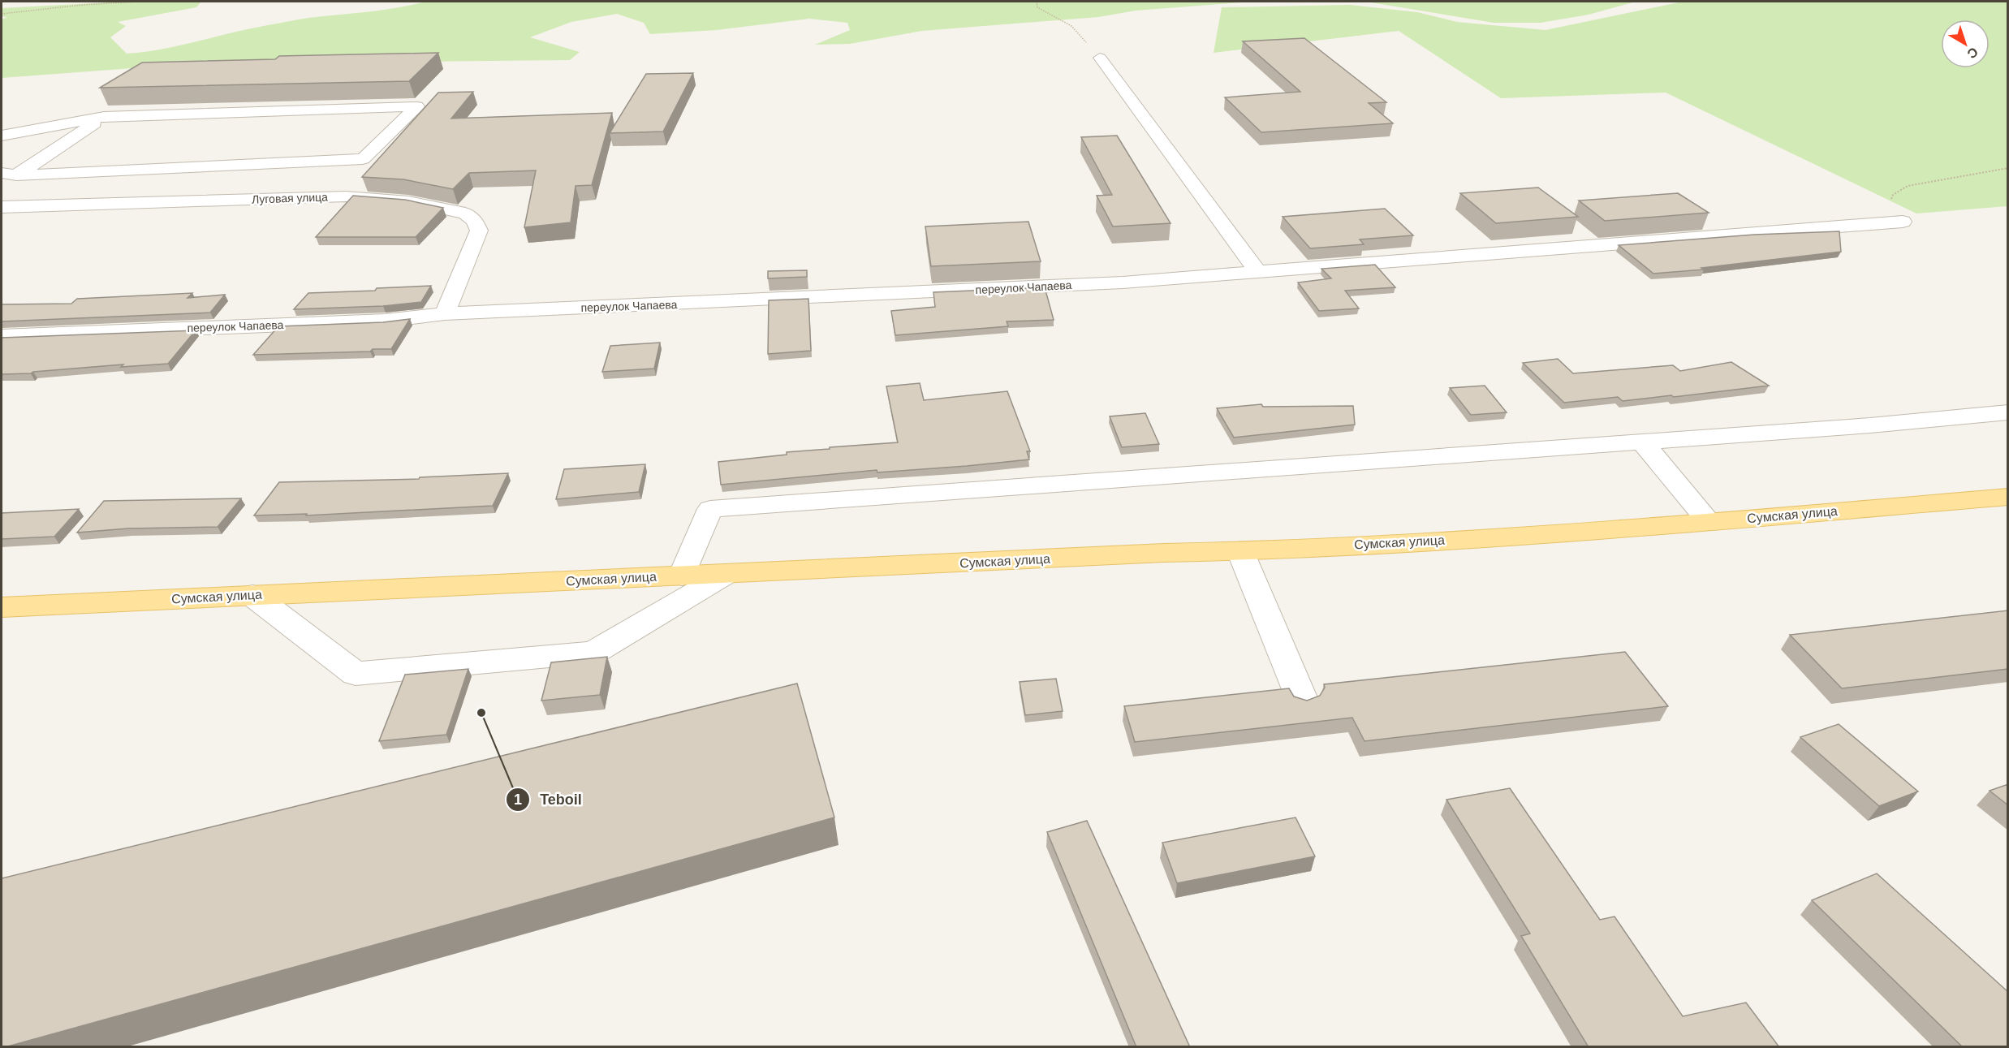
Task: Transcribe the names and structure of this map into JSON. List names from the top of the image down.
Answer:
{
  "streets": {
    "main road": ["Сумская улица"],
    "street": ["Луговая улица", "переулок Чапаева"]
  },
  "crossings": [
    ["Луговая улица", "переулок Чапаева"]
  ],
  "places": ["Teboil"],
  "north": "bottom right"
}
